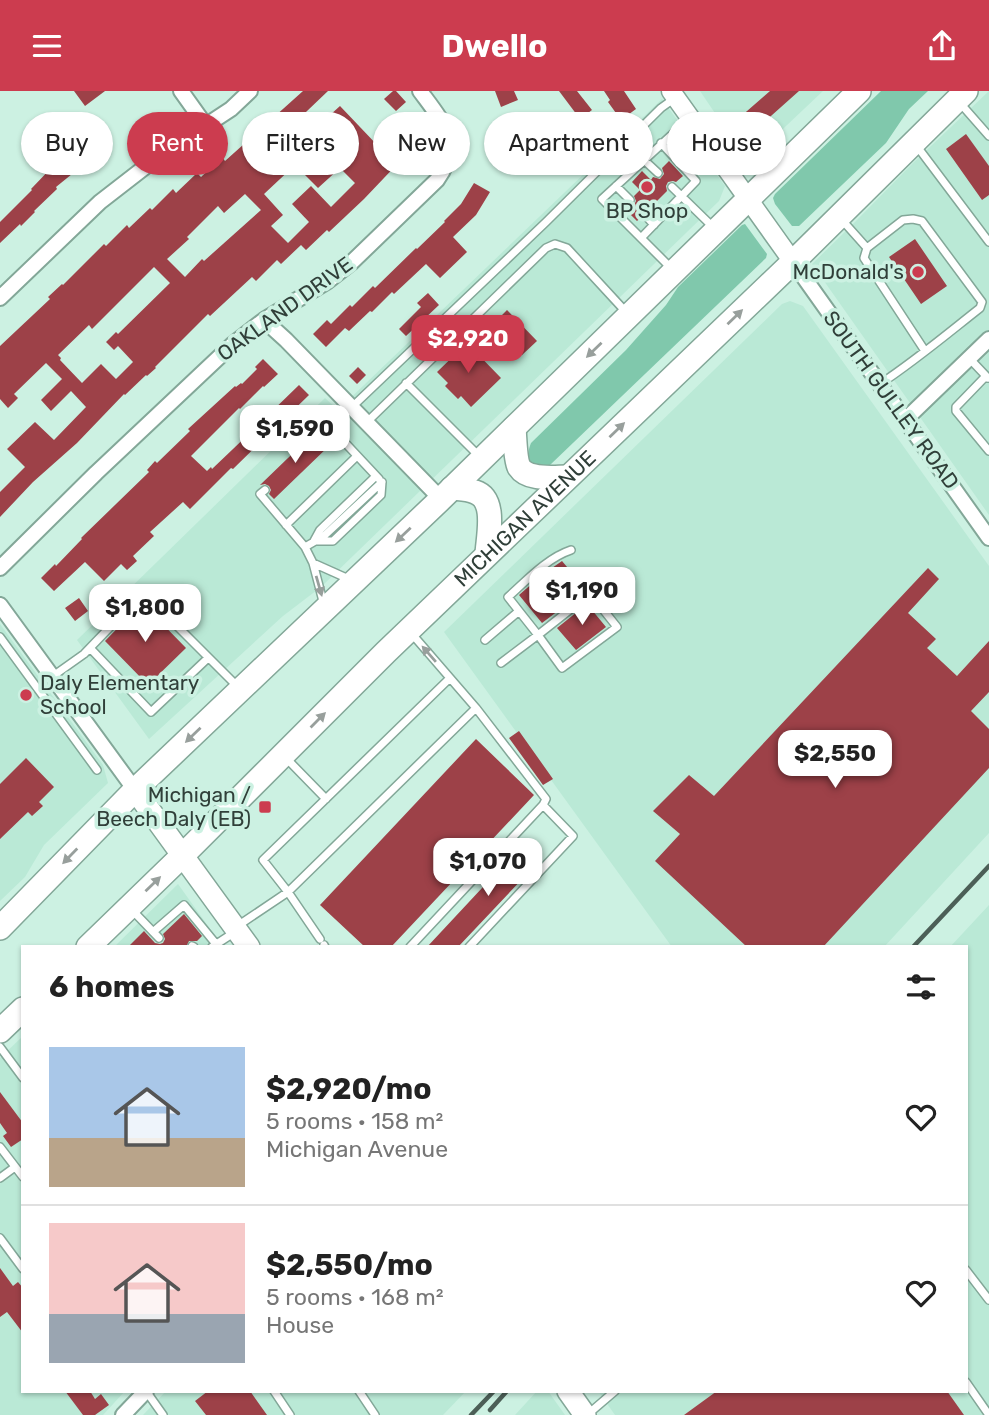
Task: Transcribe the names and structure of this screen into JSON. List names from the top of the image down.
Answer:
{
  "streets": {
    "main road": ["MICHIGAN AVENUE"],
    "street": ["OAKLAND DRIVE", "SOUTH GULLEY ROAD"]
  },
  "crossings": [
    ["SOUTH GULLEY ROAD", "MICHIGAN AVENUE"]
  ],
  "places": {
    "other": ["BP Shop", "McDonald's", "Daly Elementary School"],
    "transit": ["Michigan / Beech Daly (EB)"]
  },
  "page": {
    "header": "Dwello",
    "chip": [
      "Buy",
      "Rent",
      "Filters",
      "New",
      "Apartment",
      "House"
    ],
    "price": [
      "$2,920",
      "$1,590",
      "$1,190",
      "$1,800",
      "$2,550",
      "$1,070"
    ],
    "heading": "6 homes",
    "list": [
      {
        "name": "$2,920/mo",
        "note": "5 rooms · 158 m² · Michigan Avenue"
      },
      {
        "name": "$2,550/mo",
        "note": "5 rooms · 168 m² · House"
      }
    ]
  }
}
